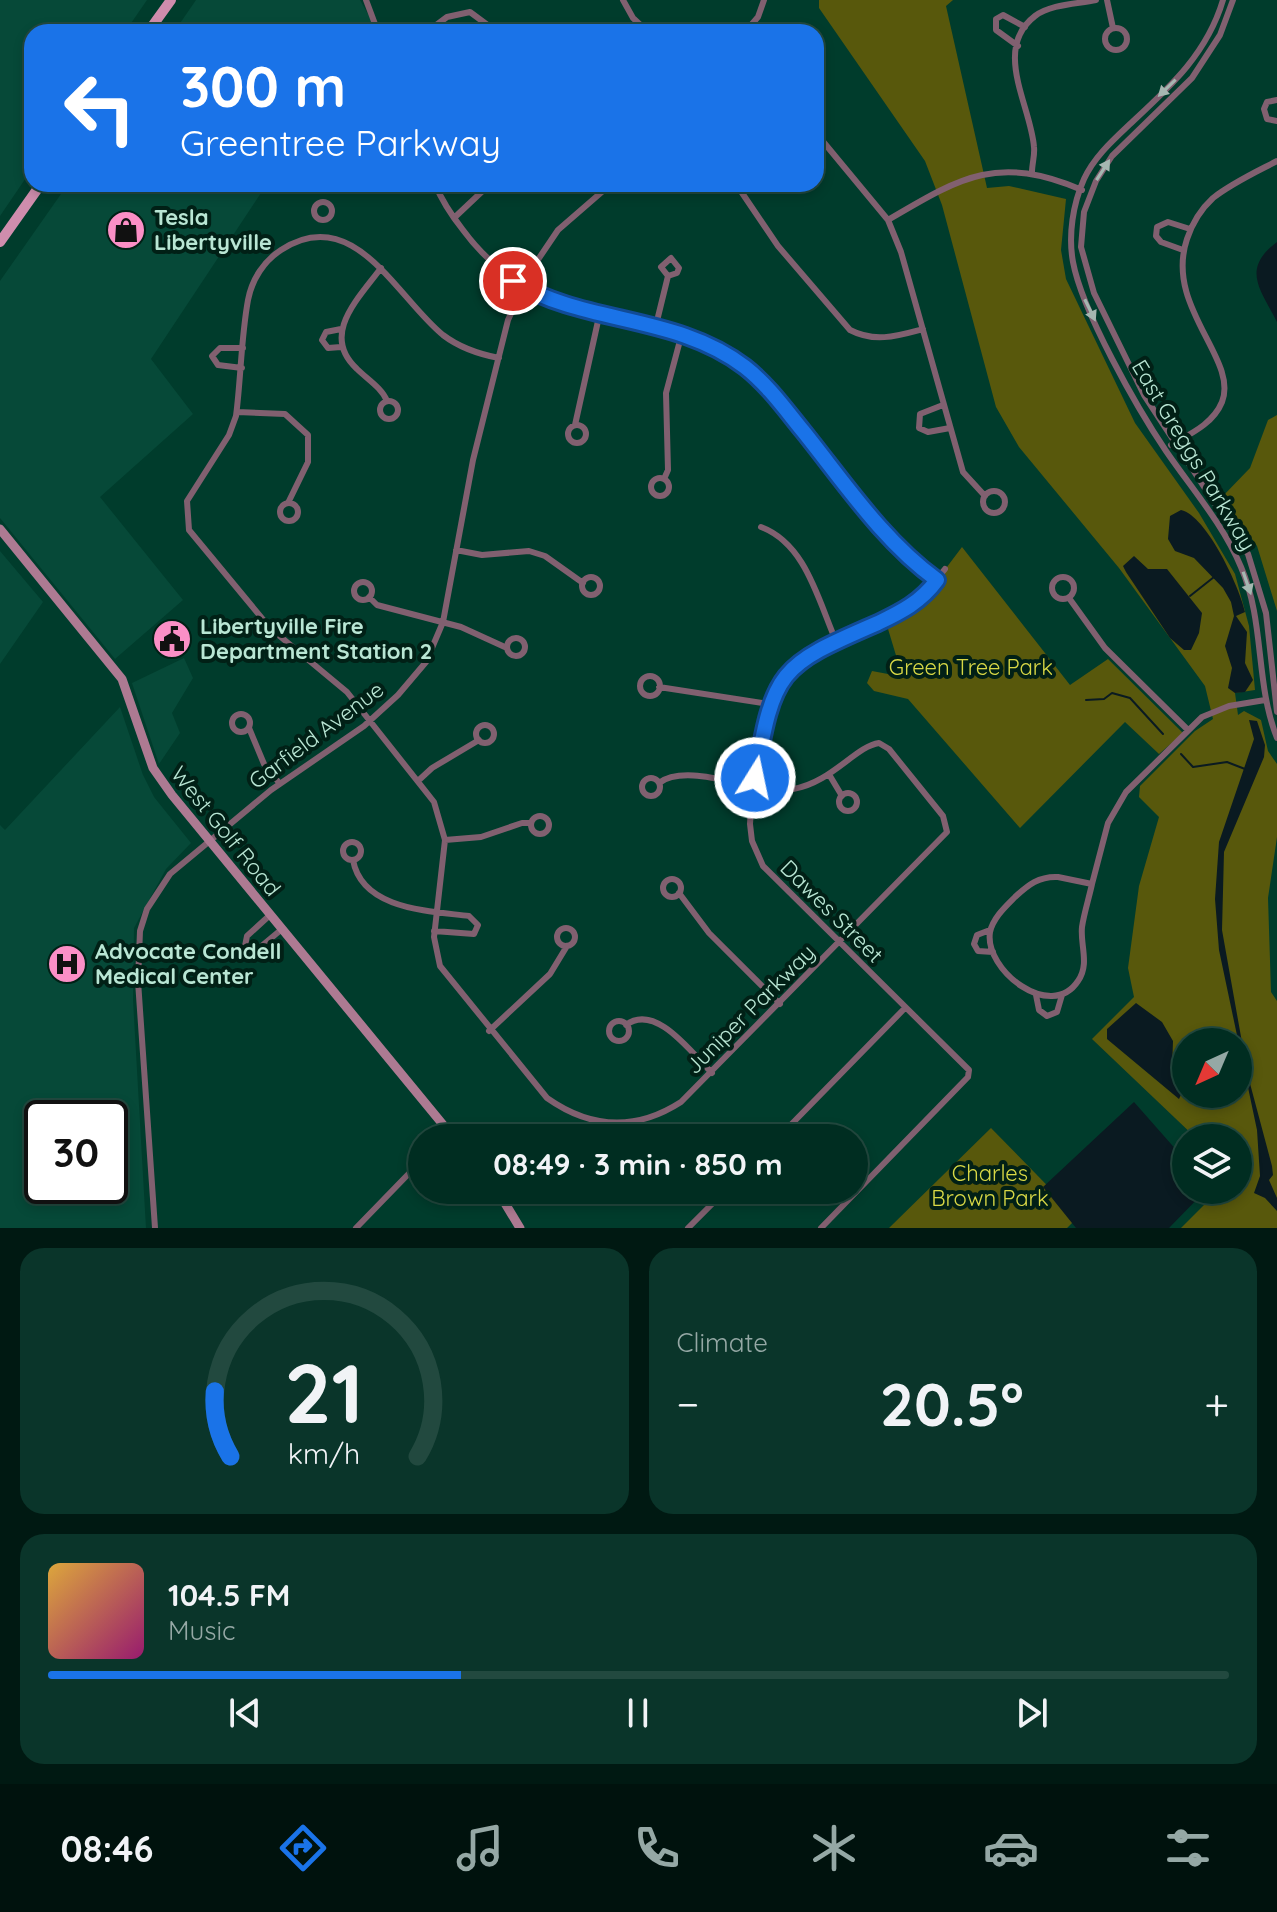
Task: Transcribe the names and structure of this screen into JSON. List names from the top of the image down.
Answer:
{
  "streets": {
    "street": [
      "East Greggs Parkway",
      "Garfield Avenue",
      "West Golf Road",
      "Dawes Street",
      "Juniper Parkway"
    ]
  },
  "crossings": [
    ["Garfield Avenue", "West Golf Road"],
    ["Garfield Avenue", "Juniper Parkway"],
    ["Dawes Street", "Juniper Parkway"]
  ],
  "parks": ["Green Tree Park", "Charles Brown Park"],
  "places": {
    "shop": ["Tesla Libertyville"],
    "public building": ["Libertyville Fire Department Station 2"],
    "hospital": ["Advocate Condell Medical Center"]
  },
  "north": "bottom left",
  "page": {
    "turn": ["300 m", "Greentree Parkway"],
    "limit": "30",
    "trip": "08:49 · 3 min · 850 m",
    "tile": "Climate",
    "heat": ["−", "20.5°", "+"],
    "song": ["104.5 FM", "Music"],
    "tabs": "08:46",
    "gauge": ["21", "km/h"]
  }
}
